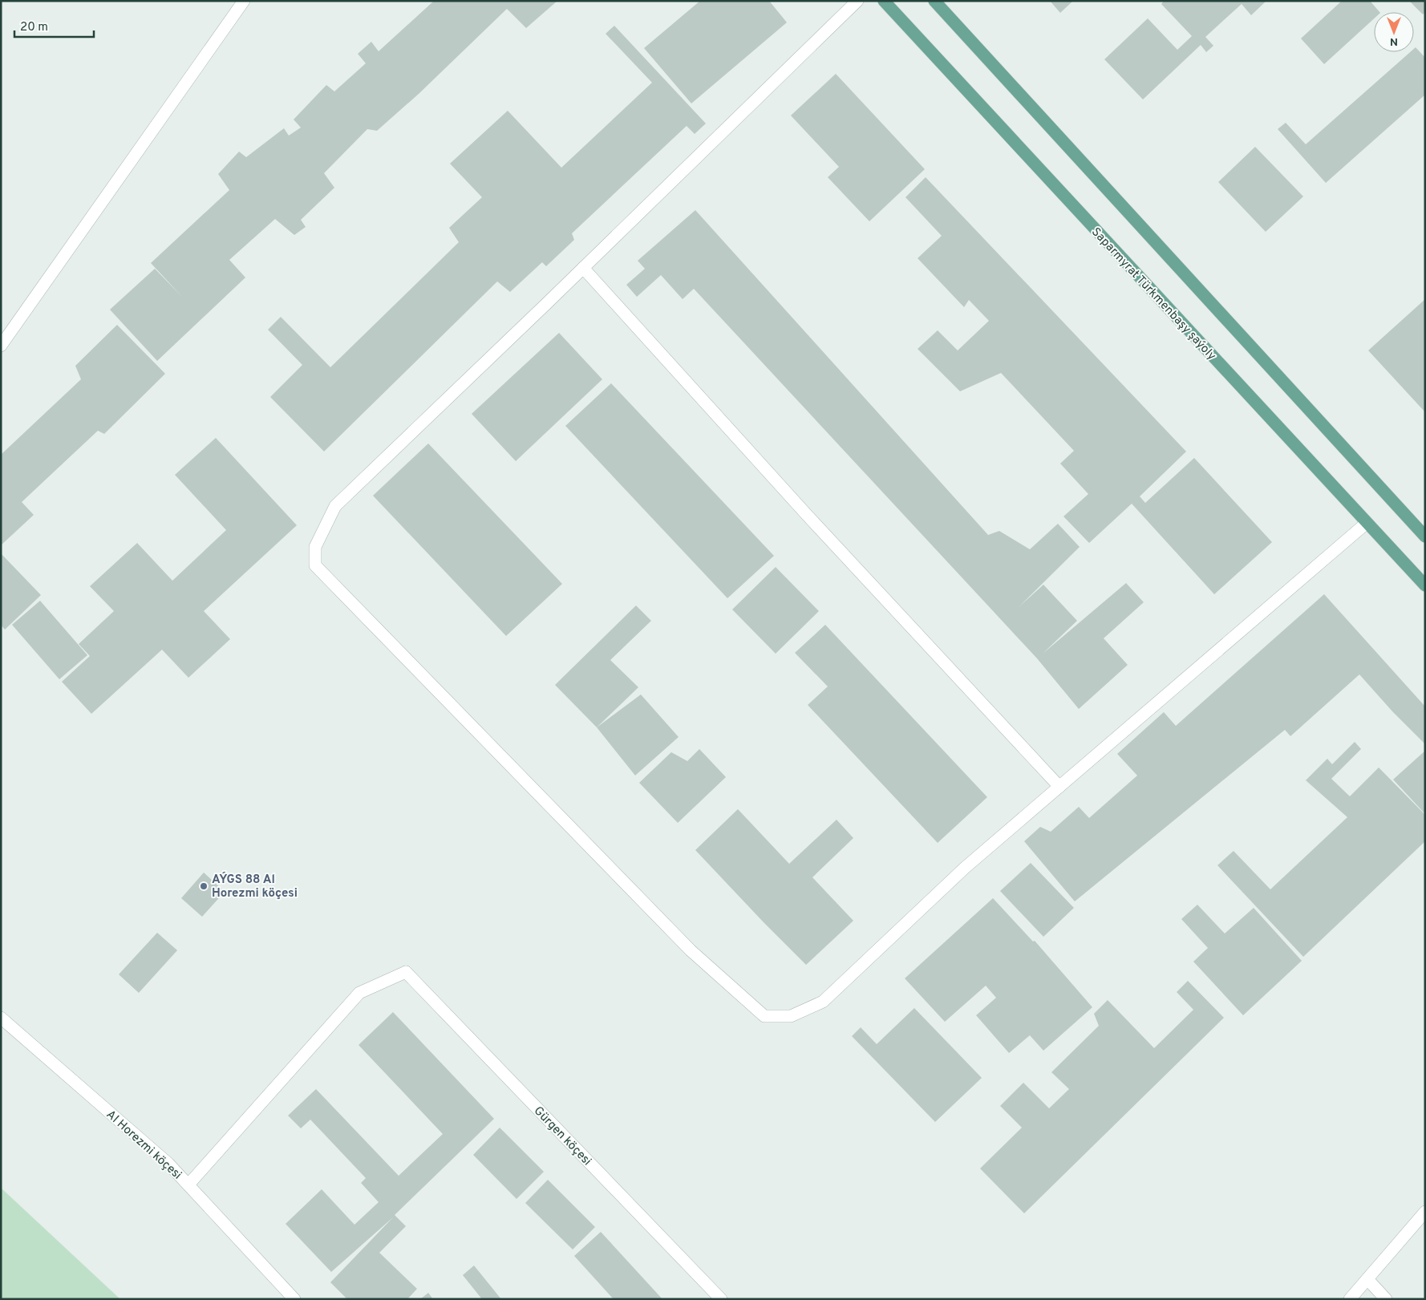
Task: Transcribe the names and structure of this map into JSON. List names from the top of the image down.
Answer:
{
  "streets": {
    "main road": ["Saparmyrat Türkmenbaşy şaýoly"],
    "street": ["Gürgen köçesi", "Al Horezmi köçesi"]
  },
  "crossings": [
    ["Gürgen köçesi", "Al Horezmi köçesi"]
  ],
  "places": ["AÝGS 88 Al Horezmi köçesi"],
  "scale_bar": "20 m",
  "north": "bottom"
}
